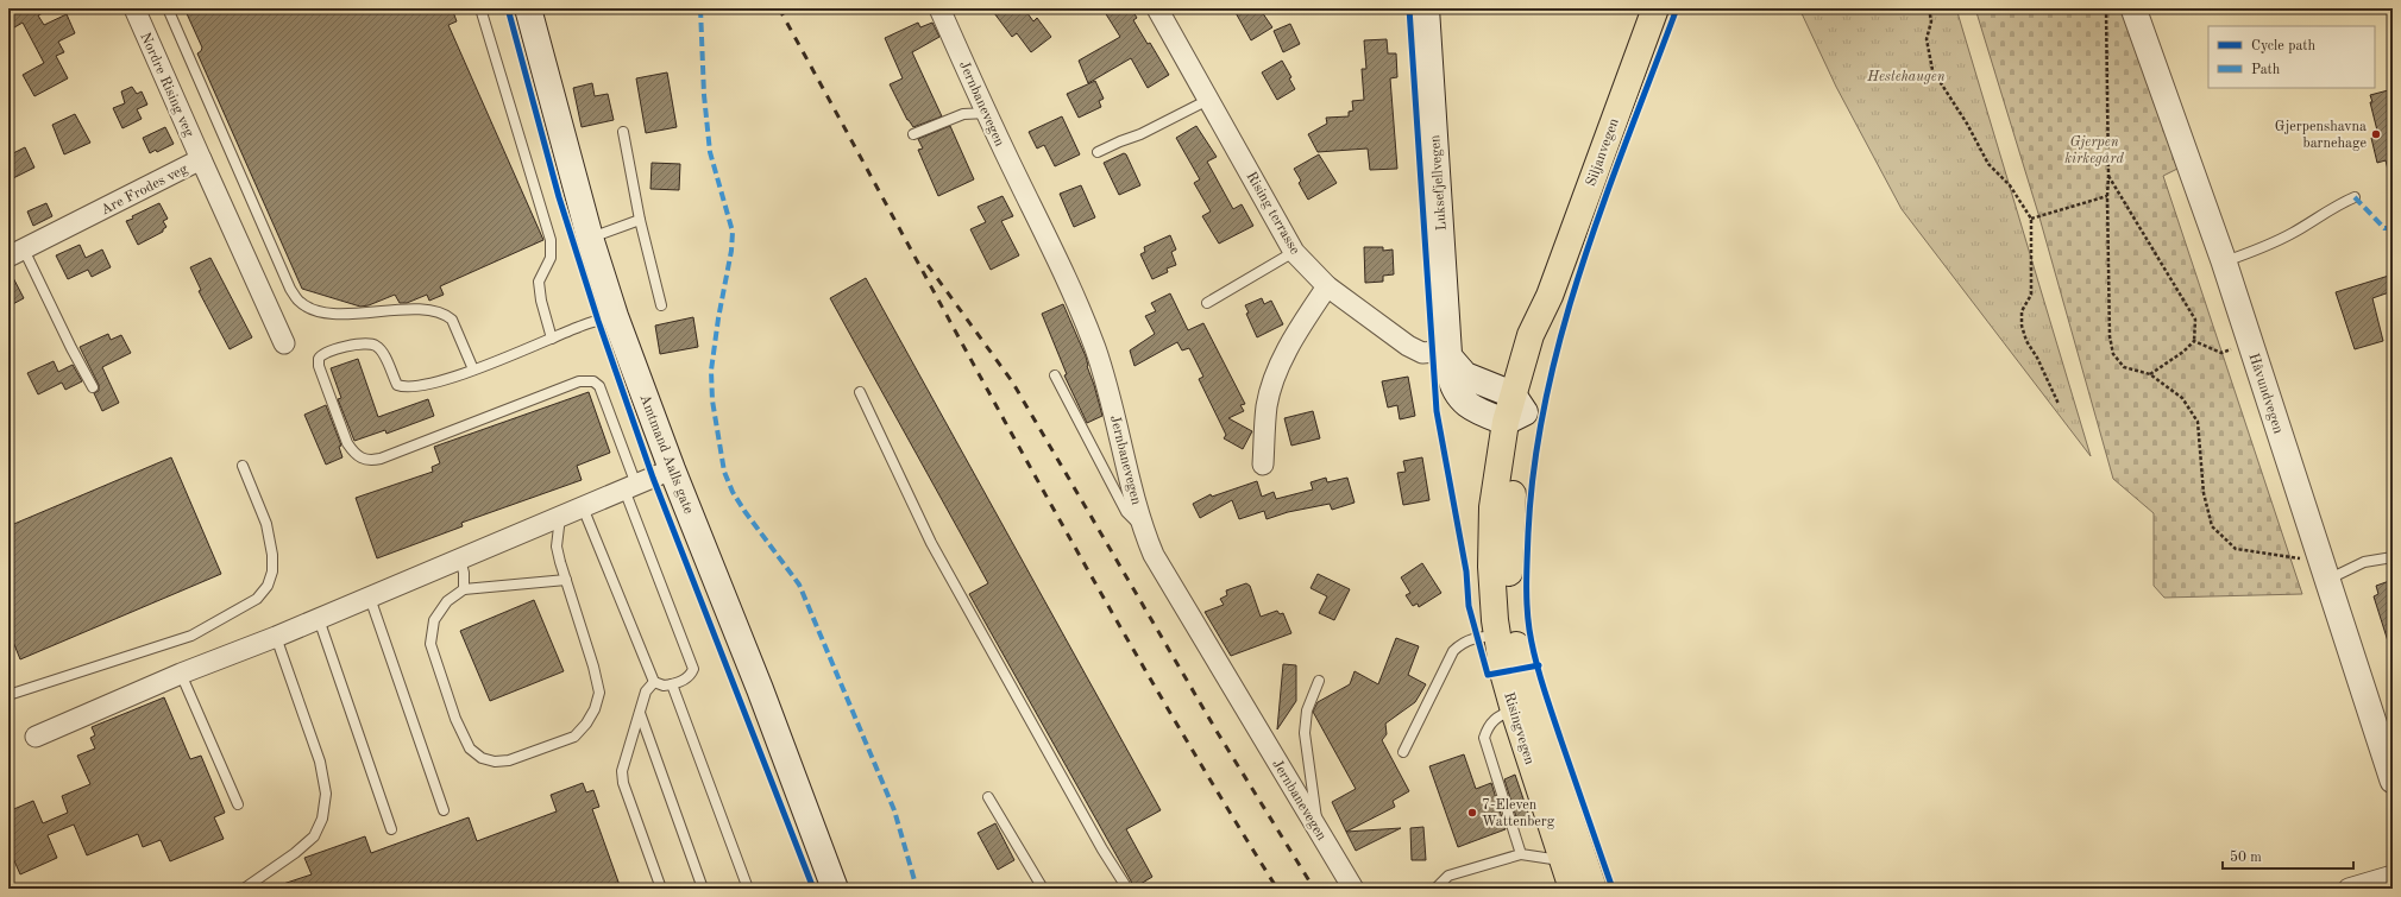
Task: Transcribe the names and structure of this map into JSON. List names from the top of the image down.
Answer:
{
  "streets": {
    "main road": [
      "Siljanvegen",
      "Luksefjellvegen",
      "Amtmand Aalls gate",
      "Risingvegen"
    ],
    "street": [
      "Nordre Rising veg",
      "Jernbanevegen",
      "Are Frodes veg",
      "Rising terrasse",
      "Håvundvegen"
    ]
  },
  "crossings": [
    ["Nordre Rising veg", "Are Frodes veg"],
    ["Siljanvegen", "Risingvegen"],
    ["Luksefjellvegen", "Rising terrasse"]
  ],
  "parks": ["Hestehaugen", "Gjerpen kirkegård"],
  "places": ["Gjerpenshavna barnehage", "7-Eleven Wattenberg"],
  "legend": ["Cycle path", "Path"],
  "scale_bar": "50 m"
}
